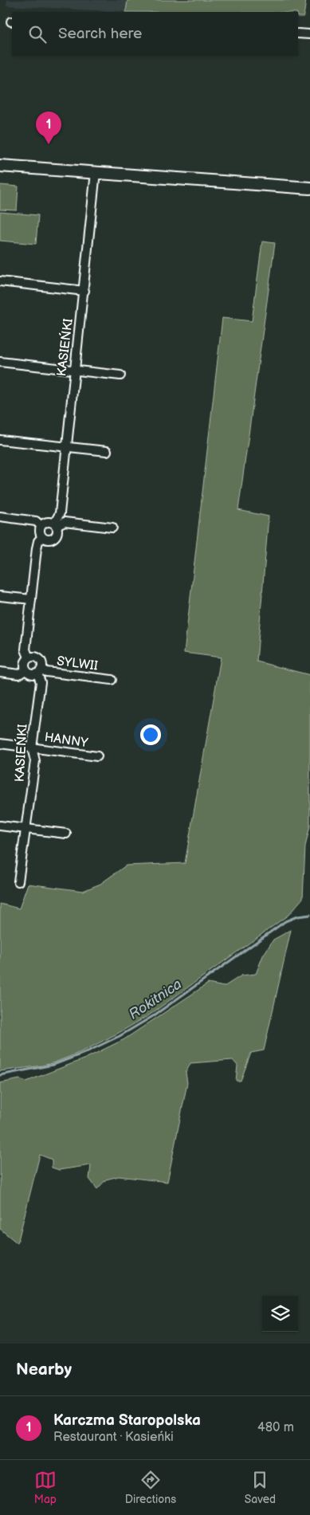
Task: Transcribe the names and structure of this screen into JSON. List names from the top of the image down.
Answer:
{
  "streets": {
    "street": ["KASIEŃKI", "SYLWII", "HANNY"]
  },
  "crossings": [
    ["KASIEŃKI", "SYLWII"],
    ["KASIEŃKI", "HANNY"]
  ],
  "water": ["Rokitnica"],
  "page": {
    "search": "Search here",
    "pins": "1",
    "heading": "Nearby",
    "list": [
      {
        "mark": "1",
        "name": "Karczma Staropolska",
        "note": "Restaurant · Kasieńki",
        "value": "480 m"
      }
    ],
    "nav": ["Map", "Directions", "Saved"]
  }
}
